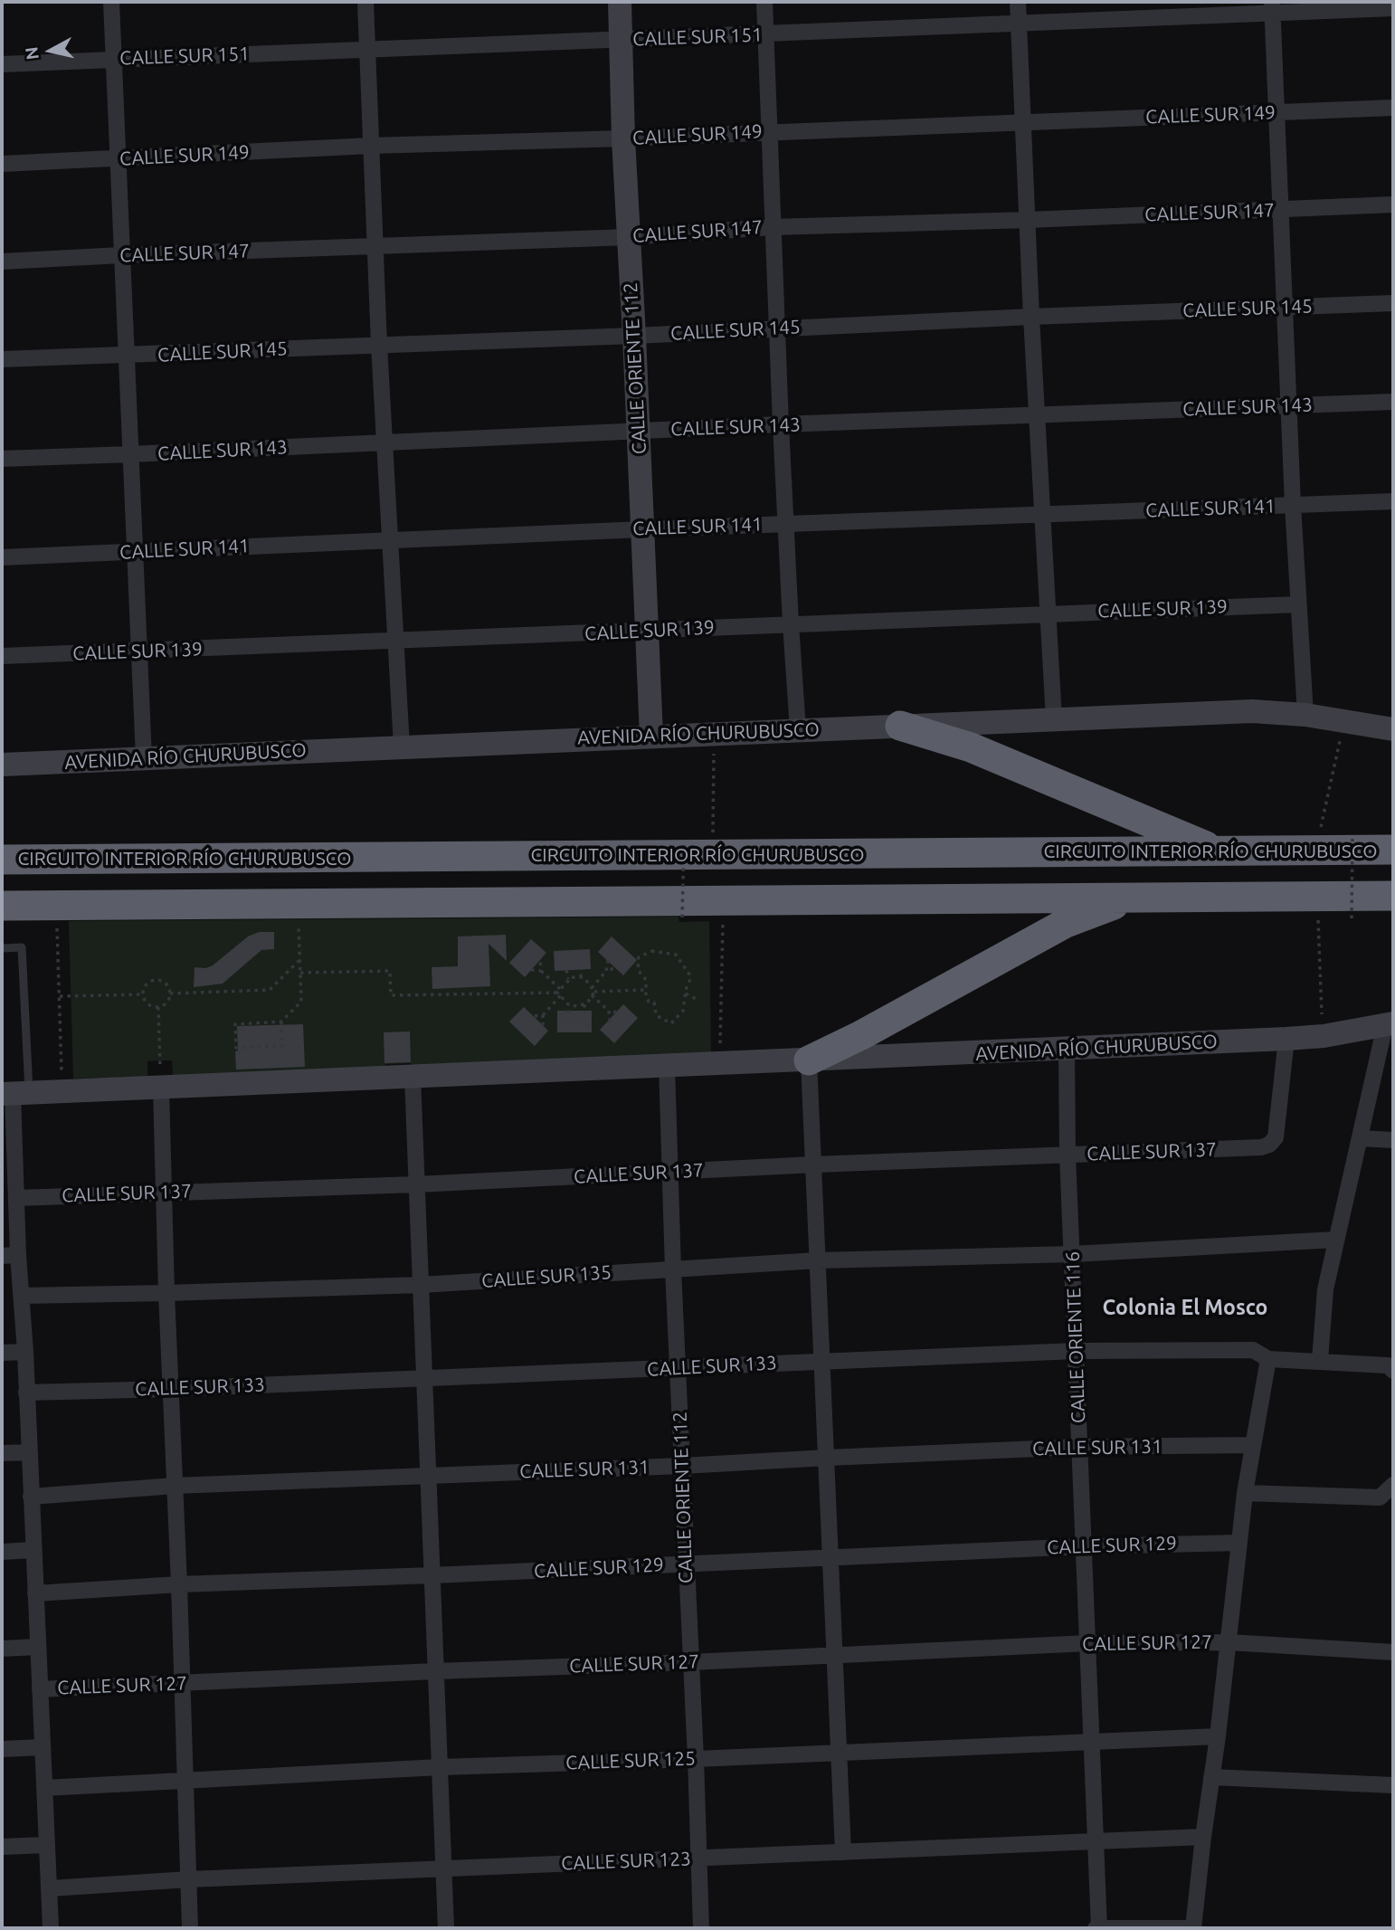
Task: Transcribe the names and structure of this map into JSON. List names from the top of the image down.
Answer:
{
  "streets": {
    "highway": ["CIRCUITO INTERIOR RÍO CHURUBUSCO"],
    "main road": ["CALLE ORIENTE 112", "AVENIDA RÍO CHURUBUSCO"],
    "street": [
      "CALLE SUR 151",
      "CALLE SUR 149",
      "CALLE SUR 147",
      "CALLE SUR 145",
      "CALLE SUR 143",
      "CALLE SUR 141",
      "CALLE SUR 139",
      "CALLE SUR 137",
      "CALLE SUR 135",
      "CALLE ORIENTE 116",
      "CALLE SUR 133",
      "CALLE SUR 131",
      "CALLE SUR 129",
      "CALLE SUR 127",
      "CALLE SUR 125",
      "CALLE SUR 123"
    ]
  },
  "crossings": [
    ["CALLE SUR 151", "CALLE ORIENTE 112"],
    ["CALLE SUR 149", "CALLE ORIENTE 112"],
    ["CALLE SUR 147", "CALLE ORIENTE 112"],
    ["CALLE SUR 145", "CALLE ORIENTE 112"],
    ["CALLE ORIENTE 112", "CALLE SUR 143"],
    ["CALLE ORIENTE 112", "CALLE SUR 141"],
    ["CALLE ORIENTE 112", "CALLE SUR 139"],
    ["CALLE ORIENTE 112", "AVENIDA RÍO CHURUBUSCO"],
    ["CALLE ORIENTE 112", "CALLE SUR 137"],
    ["CALLE ORIENTE 112", "CALLE SUR 135"],
    ["CALLE ORIENTE 112", "CALLE SUR 133"],
    ["CALLE ORIENTE 112", "CALLE SUR 131"],
    ["CALLE ORIENTE 112", "CALLE SUR 129"],
    ["CALLE ORIENTE 112", "CALLE SUR 127"],
    ["CALLE ORIENTE 112", "CALLE SUR 125"],
    ["CALLE ORIENTE 112", "CALLE SUR 123"],
    ["AVENIDA RÍO CHURUBUSCO", "CALLE SUR 137"],
    ["AVENIDA RÍO CHURUBUSCO", "CALLE ORIENTE 116"],
    ["CALLE SUR 137", "CALLE ORIENTE 116"],
    ["CALLE SUR 135", "CALLE ORIENTE 116"],
    ["CALLE ORIENTE 116", "CALLE SUR 133"],
    ["CALLE ORIENTE 116", "CALLE SUR 131"],
    ["CALLE ORIENTE 116", "CALLE SUR 129"],
    ["CALLE ORIENTE 116", "CALLE SUR 127"],
    ["CALLE ORIENTE 116", "CALLE SUR 125"],
    ["CALLE ORIENTE 116", "CALLE SUR 123"]
  ],
  "districts": ["Colonia El Mosco"],
  "north": "left"
}
